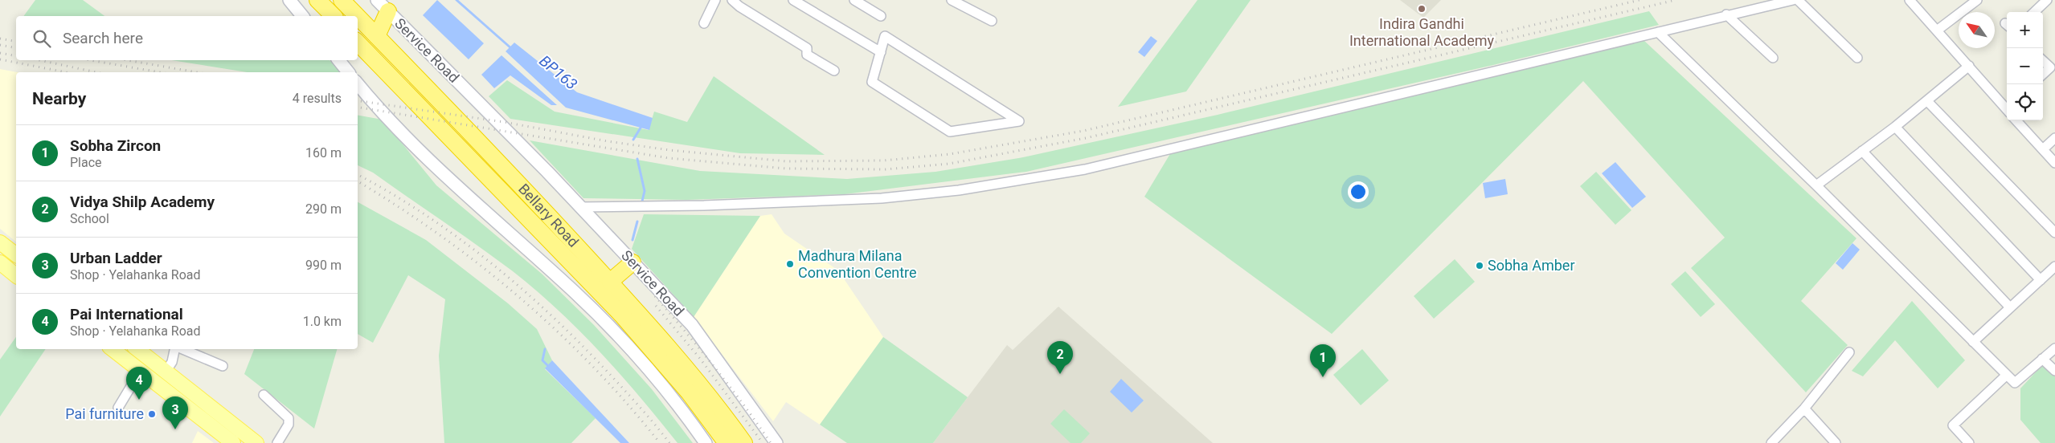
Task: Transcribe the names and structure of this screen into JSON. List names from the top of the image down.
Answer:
{
  "streets": {
    "highway": ["Bellary Road"],
    "main road": ["Service Road"]
  },
  "water": ["BP163"],
  "places": [
    "Indira Gandhi International Academy",
    "Madhura Milana Convention Centre",
    "Sobha Amber",
    "Pai furniture"
  ],
  "north": "top left",
  "page": {
    "map_buttons": ["+", "−"],
    "search": "Search here",
    "heading": ["Nearby", "4 results"],
    "list": [
      {
        "mark": "1",
        "name": "Sobha Zircon",
        "note": "Place",
        "value": "160 m"
      },
      {
        "mark": "2",
        "name": "Vidya Shilp Academy",
        "note": "School",
        "value": "290 m"
      },
      {
        "mark": "3",
        "name": "Urban Ladder",
        "note": "Shop · Yelahanka Road",
        "value": "990 m"
      },
      {
        "mark": "4",
        "name": "Pai International",
        "note": "Shop · Yelahanka Road",
        "value": "1.0 km"
      }
    ],
    "pins": [
      "2",
      "1",
      "4",
      "3"
    ]
  }
}
